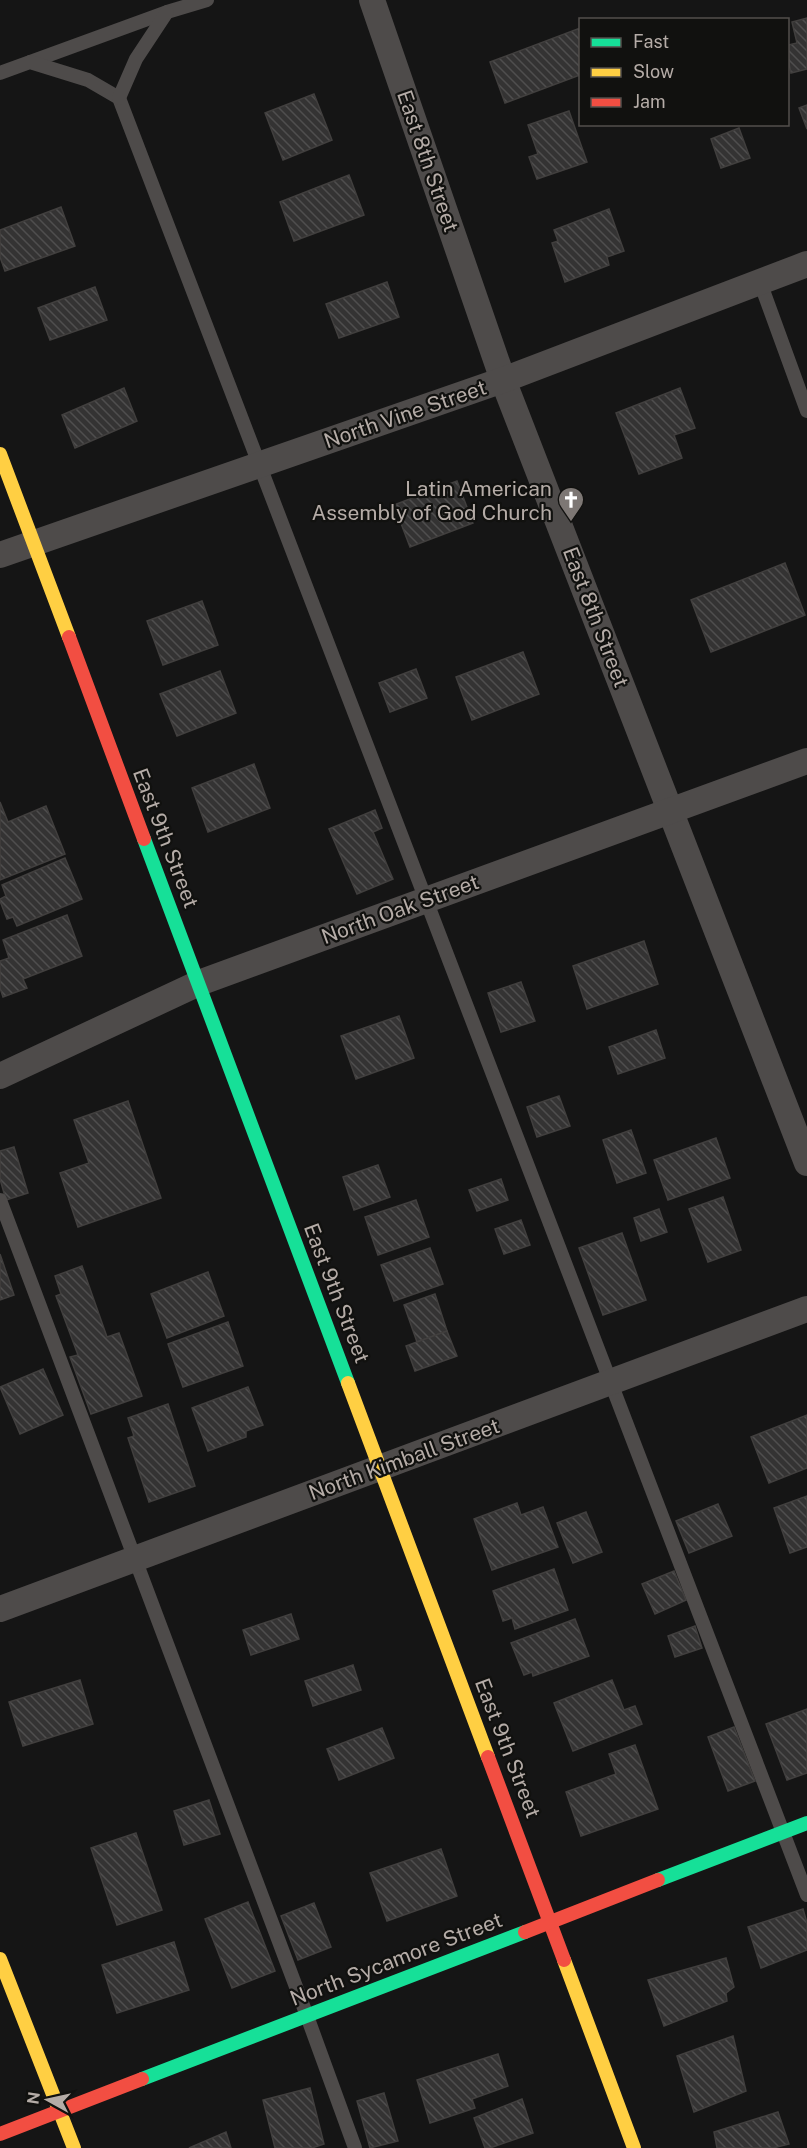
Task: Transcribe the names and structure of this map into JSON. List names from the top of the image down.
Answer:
{
  "streets": {
    "street": [
      "East 8th Street",
      "North Vine Street",
      "East 9th Street",
      "North Oak Street",
      "North Kimball Street",
      "North Sycamore Street"
    ]
  },
  "crossings": [
    ["East 8th Street", "North Vine Street"],
    ["East 8th Street", "North Oak Street"],
    ["North Vine Street", "East 9th Street"],
    ["East 9th Street", "North Oak Street"],
    ["East 9th Street", "North Kimball Street"],
    ["East 9th Street", "North Sycamore Street"]
  ],
  "places": {
    "church": ["Latin American Assembly of God Church"]
  },
  "legend": ["Fast", "Slow", "Jam"],
  "north": "left"
}
